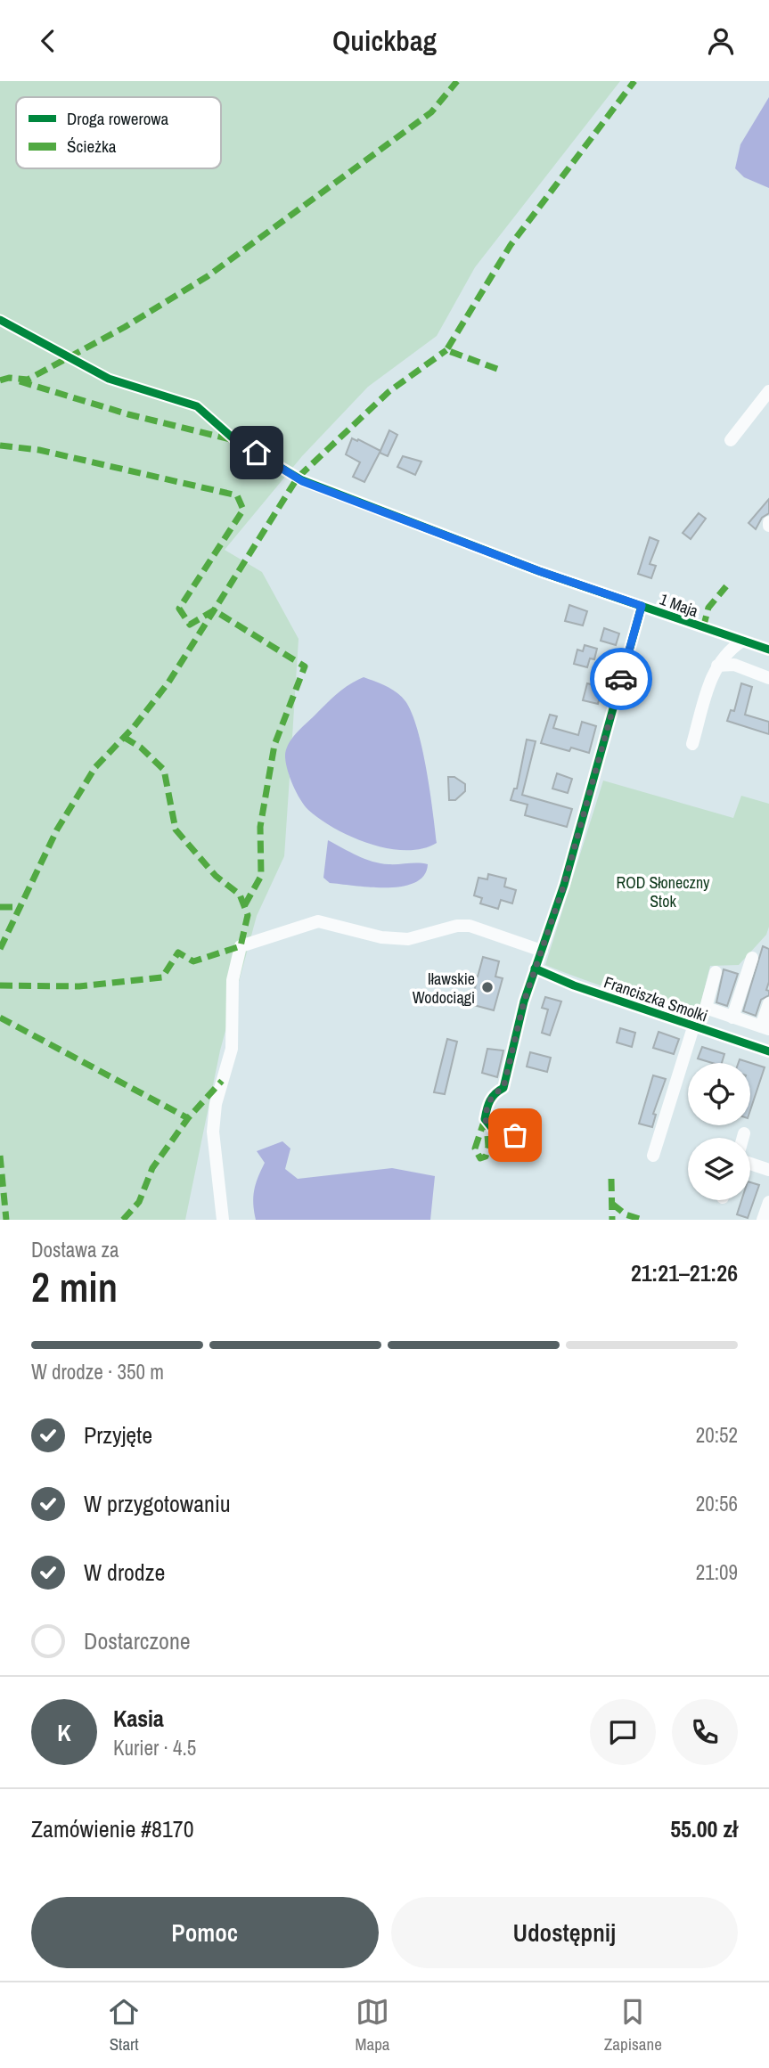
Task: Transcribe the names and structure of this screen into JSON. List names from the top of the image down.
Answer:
{
  "streets": {
    "street": ["1 Maja", "Franciszka Smolki"]
  },
  "parks": ["ROD Słoneczny Stok"],
  "places": ["Iławskie Wodociągi"],
  "legend": ["Droga rowerowa", "Ścieżka"],
  "page": {
    "header": "Quickbag",
    "heading": ["2 min", "Dostawa za", "21:21–21:26"],
    "panel": [
      "Kasia",
      "Kurier · 4.5",
      "Zamówienie #8170",
      "55.00 zł"
    ],
    "bar": "W drodze · 350 m",
    "list": [
      ["Przyjęte", "20:52"],
      ["W przygotowaniu", "20:56"],
      ["W drodze", "21:09"],
      "Dostarczone"
    ],
    "round": "K",
    "buttons": ["Pomoc", "Udostępnij"],
    "tabs": ["Start", "Mapa", "Zapisane"]
  }
}
